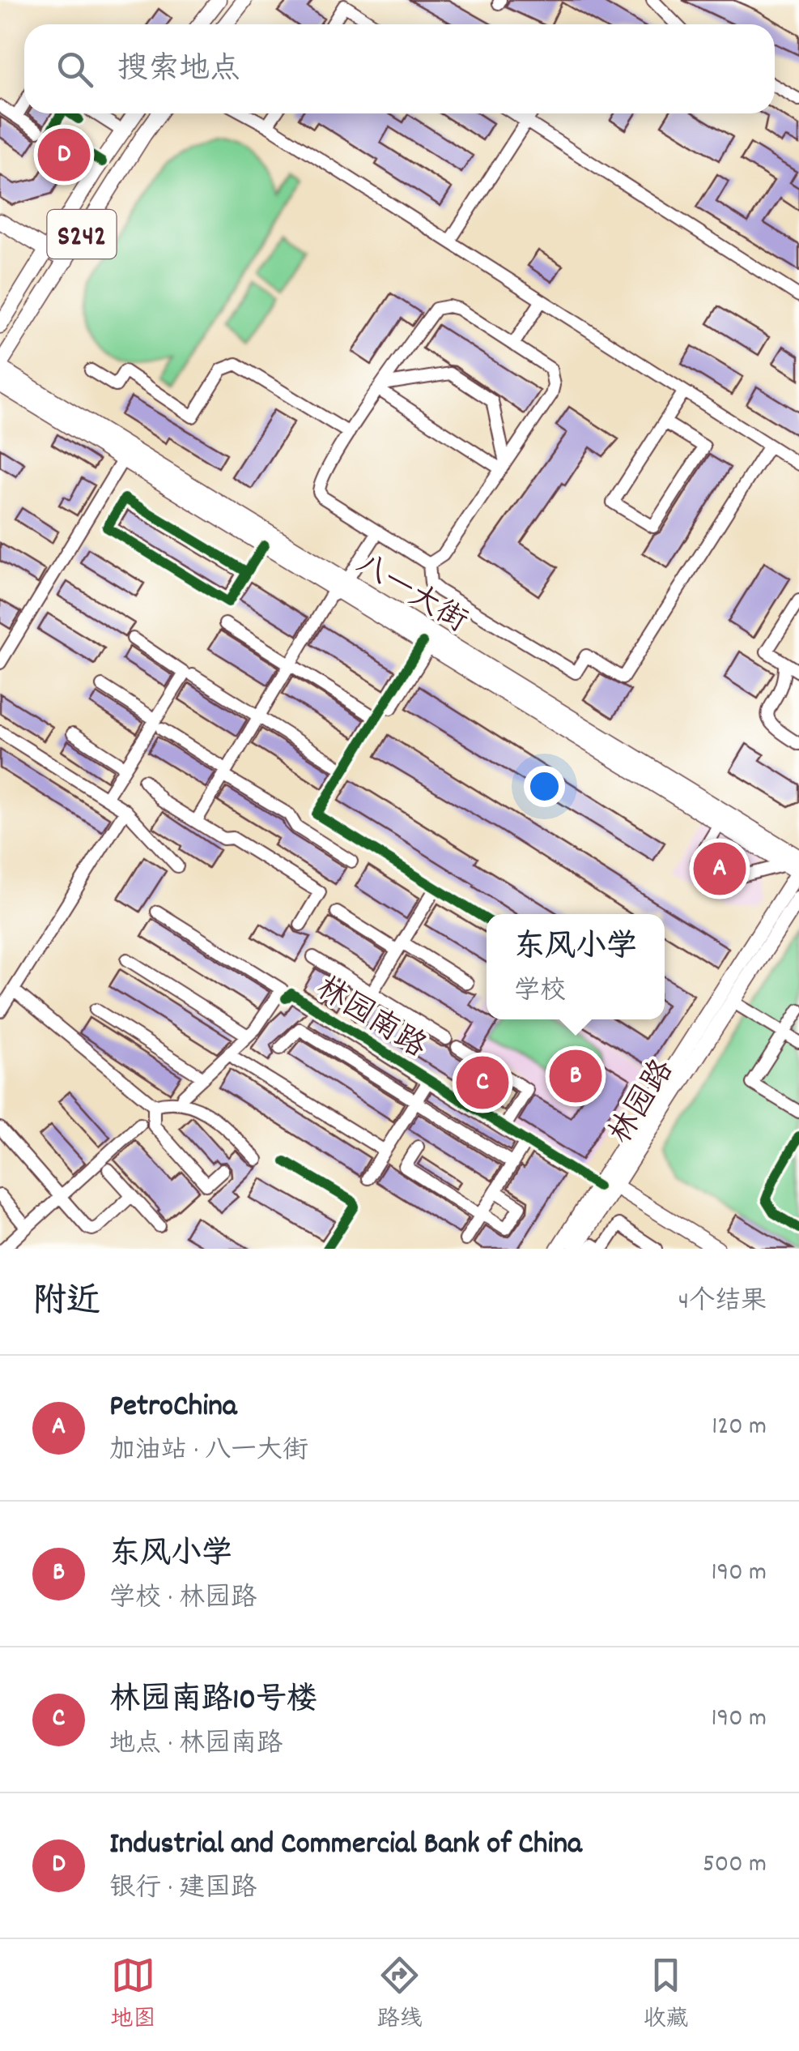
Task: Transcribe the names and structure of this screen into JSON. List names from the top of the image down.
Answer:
{
  "streets": {
    "main road": ["S242", "八一大街", "林园路"],
    "street": ["林园南路"]
  },
  "crossings": [
    ["S242", "八一大街"],
    ["八一大街", "林园路"],
    ["林园南路", "林园路"]
  ],
  "page": {
    "search": "搜索地点",
    "pins": [
      "D",
      "A",
      "B",
      "C"
    ],
    "popup": ["东风小学", "学校"],
    "heading": ["附近", "4个结果"],
    "list": [
      {
        "mark": "A",
        "name": "PetroChina",
        "note": "加油站 · 八一大街",
        "value": "120 m"
      },
      {
        "mark": "B",
        "name": "东风小学",
        "note": "学校 · 林园路",
        "value": "190 m"
      },
      {
        "mark": "C",
        "name": "林园南路10号楼",
        "note": "地点 · 林园南路",
        "value": "190 m"
      },
      {
        "mark": "D",
        "name": "Industrial and Commercial Bank of China",
        "note": "银行 · 建国路",
        "value": "500 m"
      }
    ],
    "nav": ["地图", "路线", "收藏"]
  }
}
